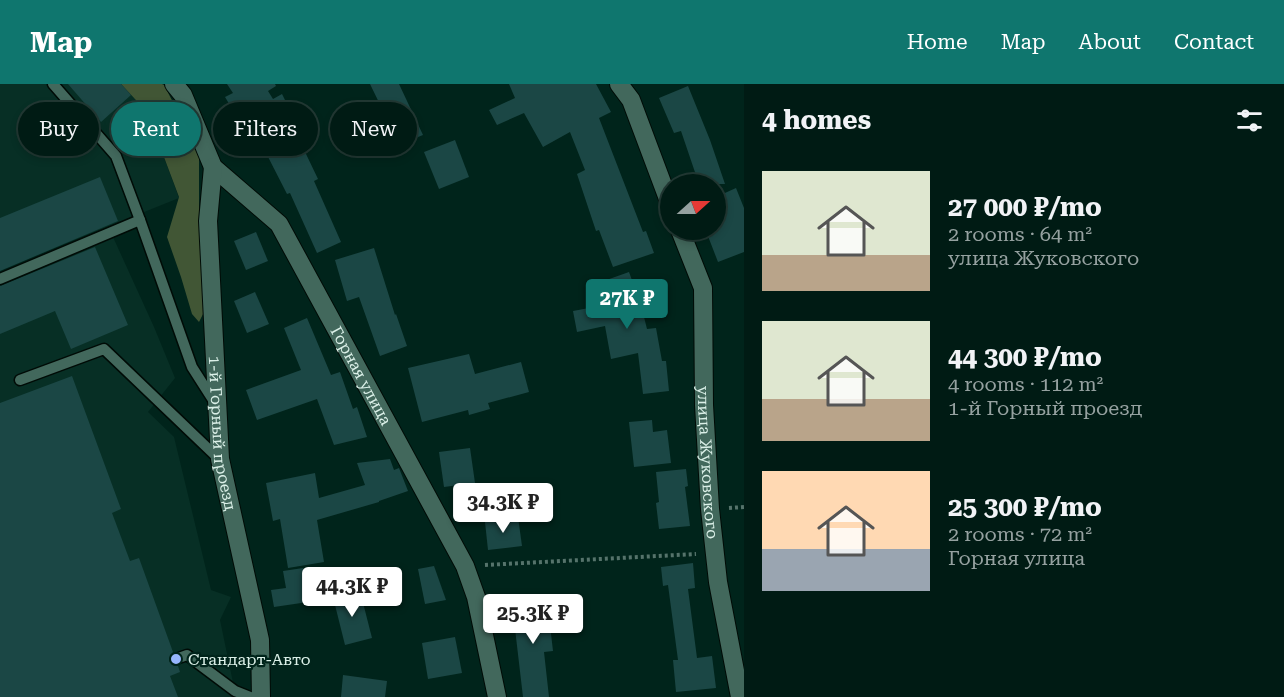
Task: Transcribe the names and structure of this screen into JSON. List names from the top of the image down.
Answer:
{
  "streets": {
    "street": ["Горная улица", "1-й Горный проезд", "улица Жуковского"]
  },
  "crossings": [
    ["Горная улица", "1-й Горный проезд"]
  ],
  "places": ["Стандарт-Авто"],
  "north": "right",
  "page": {
    "header": "Map",
    "nav": [
      "Home",
      "Map",
      "About",
      "Contact"
    ],
    "heading": "4 homes",
    "chip": [
      "Buy",
      "Rent",
      "Filters",
      "New"
    ],
    "list": [
      {
        "name": "27 000 ₽/mo",
        "note": "2 rooms · 64 m² · улица Жуковского"
      },
      {
        "name": "44 300 ₽/mo",
        "note": "4 rooms · 112 m² · 1-й Горный проезд"
      },
      {
        "name": "25 300 ₽/mo",
        "note": "2 rooms · 72 m² · Горная улица"
      }
    ],
    "price": [
      "27K ₽",
      "34.3K ₽",
      "44.3K ₽",
      "25.3K ₽"
    ]
  }
}
